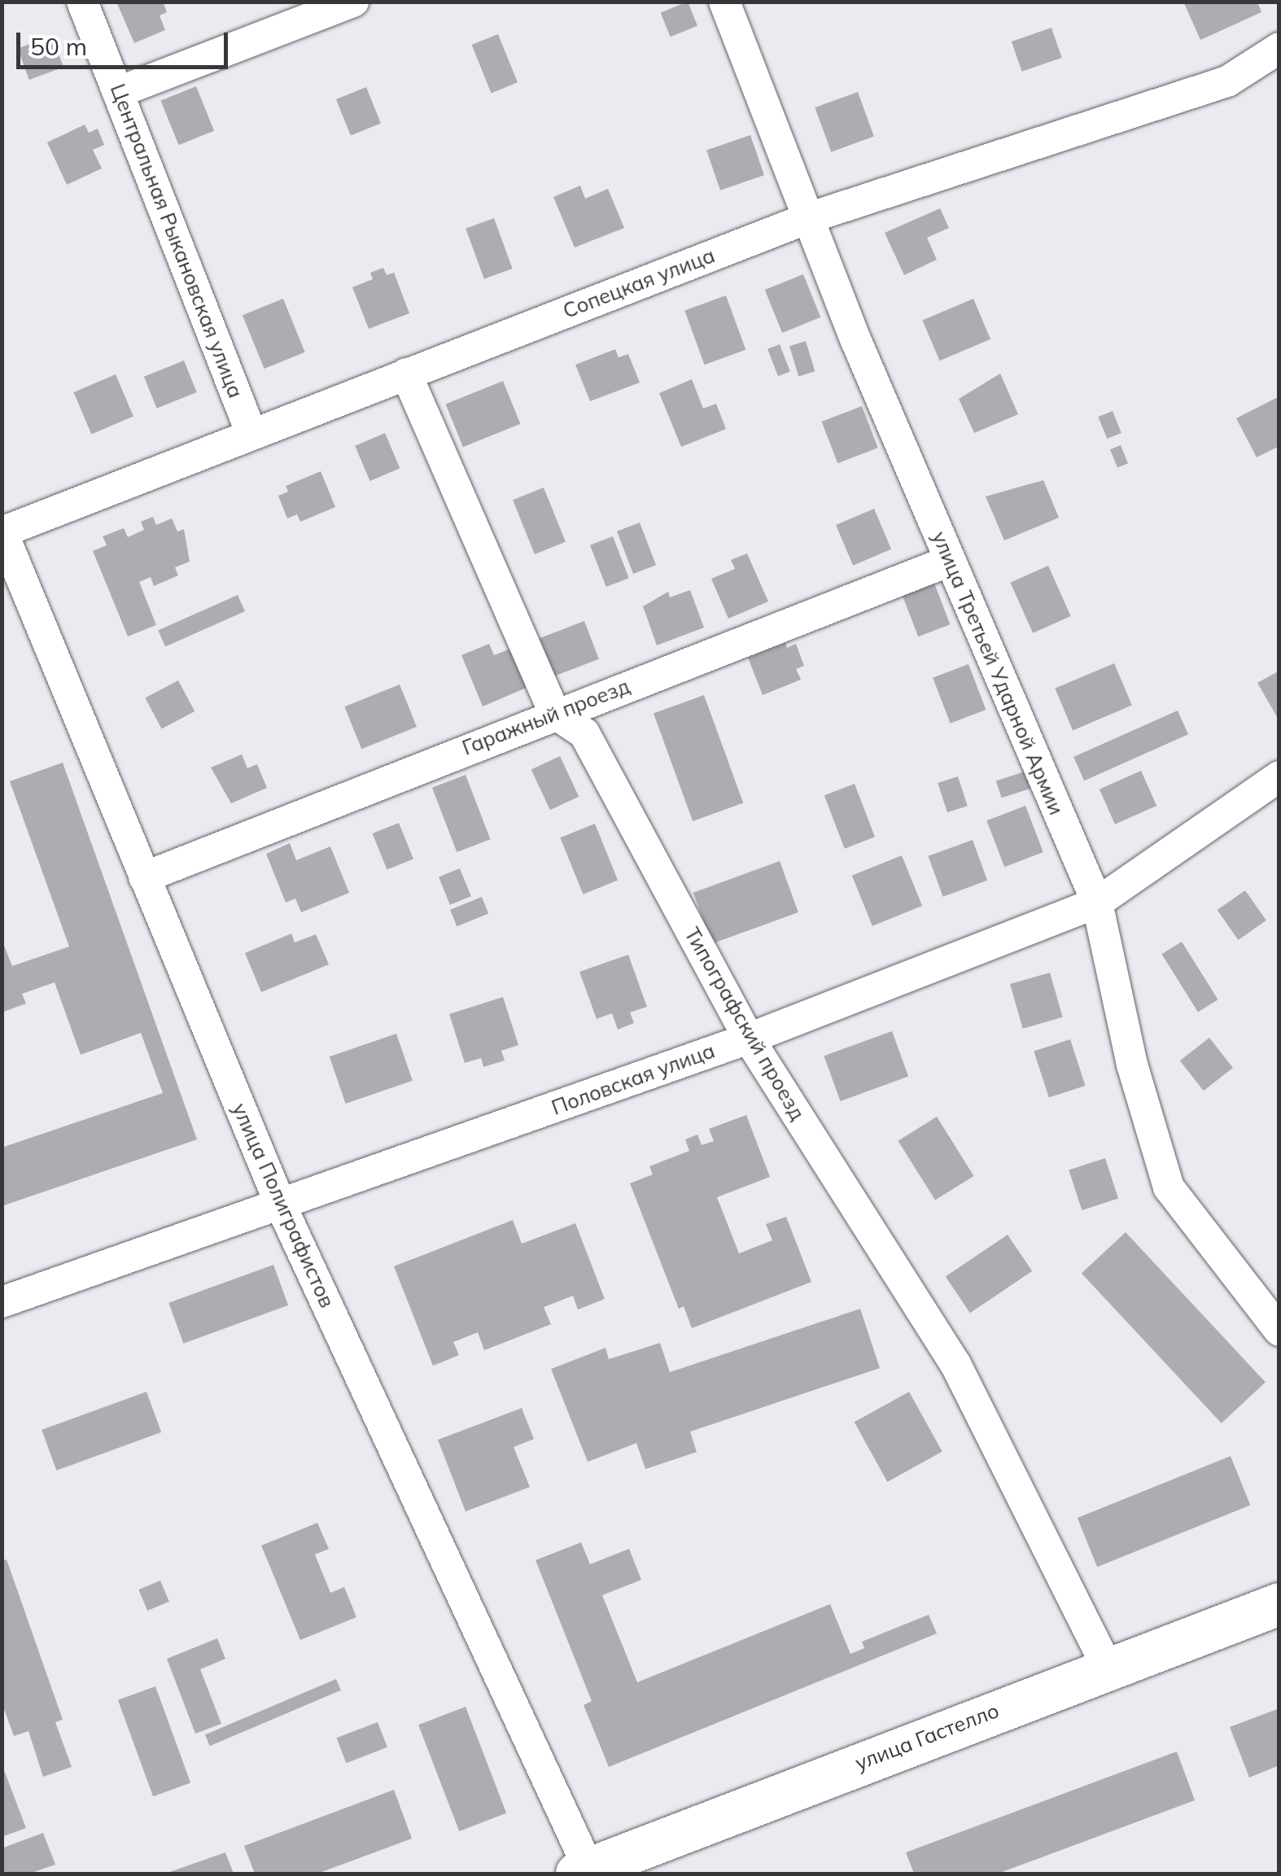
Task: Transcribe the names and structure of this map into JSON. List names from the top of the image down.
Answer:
{
  "streets": {
    "main road": ["улица Гастелло"],
    "street": [
      "Центральная Рыкановская улица",
      "Сопецкая улица",
      "улица Третьей Ударной Армии",
      "Гаражный проезд",
      "Типографский проезд",
      "Половская улица",
      "улица Полиграфистов"
    ]
  },
  "crossings": [
    ["Центральная Рыкановская улица", "Сопецкая улица"],
    ["Сопецкая улица", "улица Третьей Ударной Армии"],
    ["Сопецкая улица", "Типографский проезд"],
    ["Сопецкая улица", "улица Полиграфистов"],
    ["улица Третьей Ударной Армии", "Гаражный проезд"],
    ["улица Третьей Ударной Армии", "Половская улица"],
    ["Гаражный проезд", "Типографский проезд"],
    ["Гаражный проезд", "улица Полиграфистов"],
    ["Типографский проезд", "Половская улица"],
    ["Типографский проезд", "улица Гастелло"],
    ["Половская улица", "улица Полиграфистов"],
    ["улица Полиграфистов", "улица Гастелло"]
  ],
  "scale_bar": "50 m"
}
